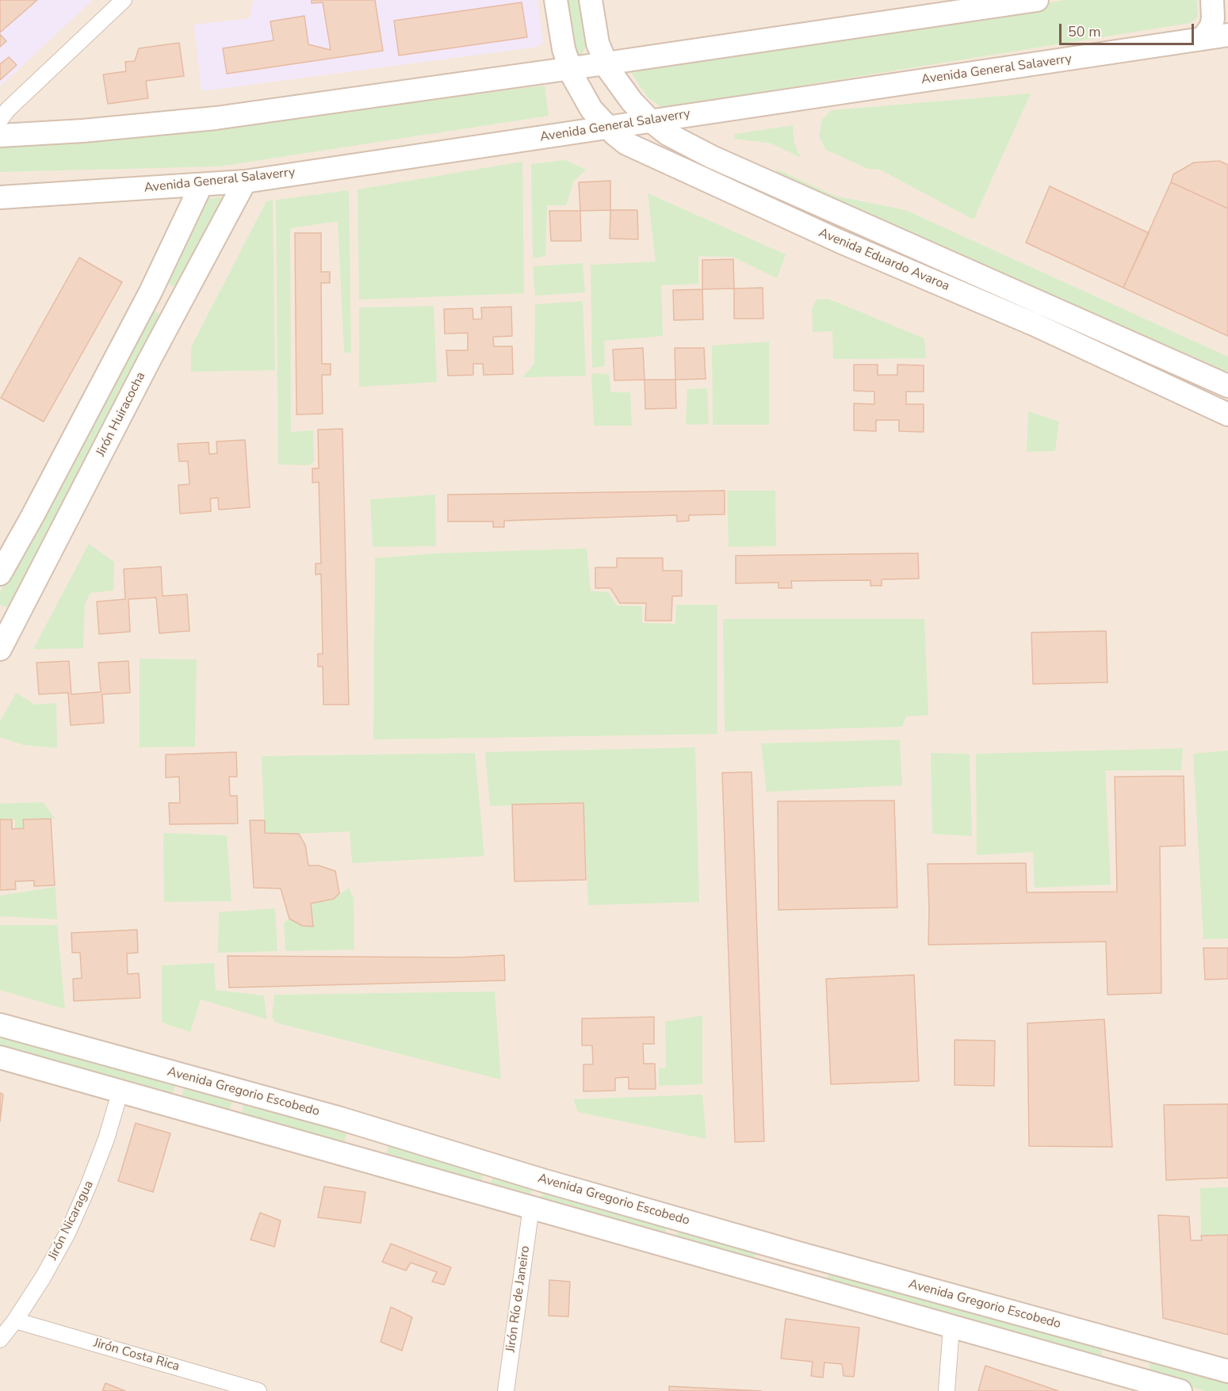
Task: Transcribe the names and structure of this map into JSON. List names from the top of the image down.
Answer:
{
  "streets": {
    "main road": [
      "Avenida General Salaverry",
      "Avenida Eduardo Avaroa",
      "Jirón Huiracocha",
      "Avenida Gregorio Escobedo"
    ],
    "street": ["Jirón Nicaragua", "Jirón Río de Janeiro", "Jirón Costa Rica"]
  },
  "crossings": [
    ["Avenida General Salaverry", "Avenida Eduardo Avaroa"],
    ["Avenida General Salaverry", "Jirón Huiracocha"],
    ["Jirón Nicaragua", "Jirón Costa Rica"]
  ],
  "scale_bar": "50 m"
}
